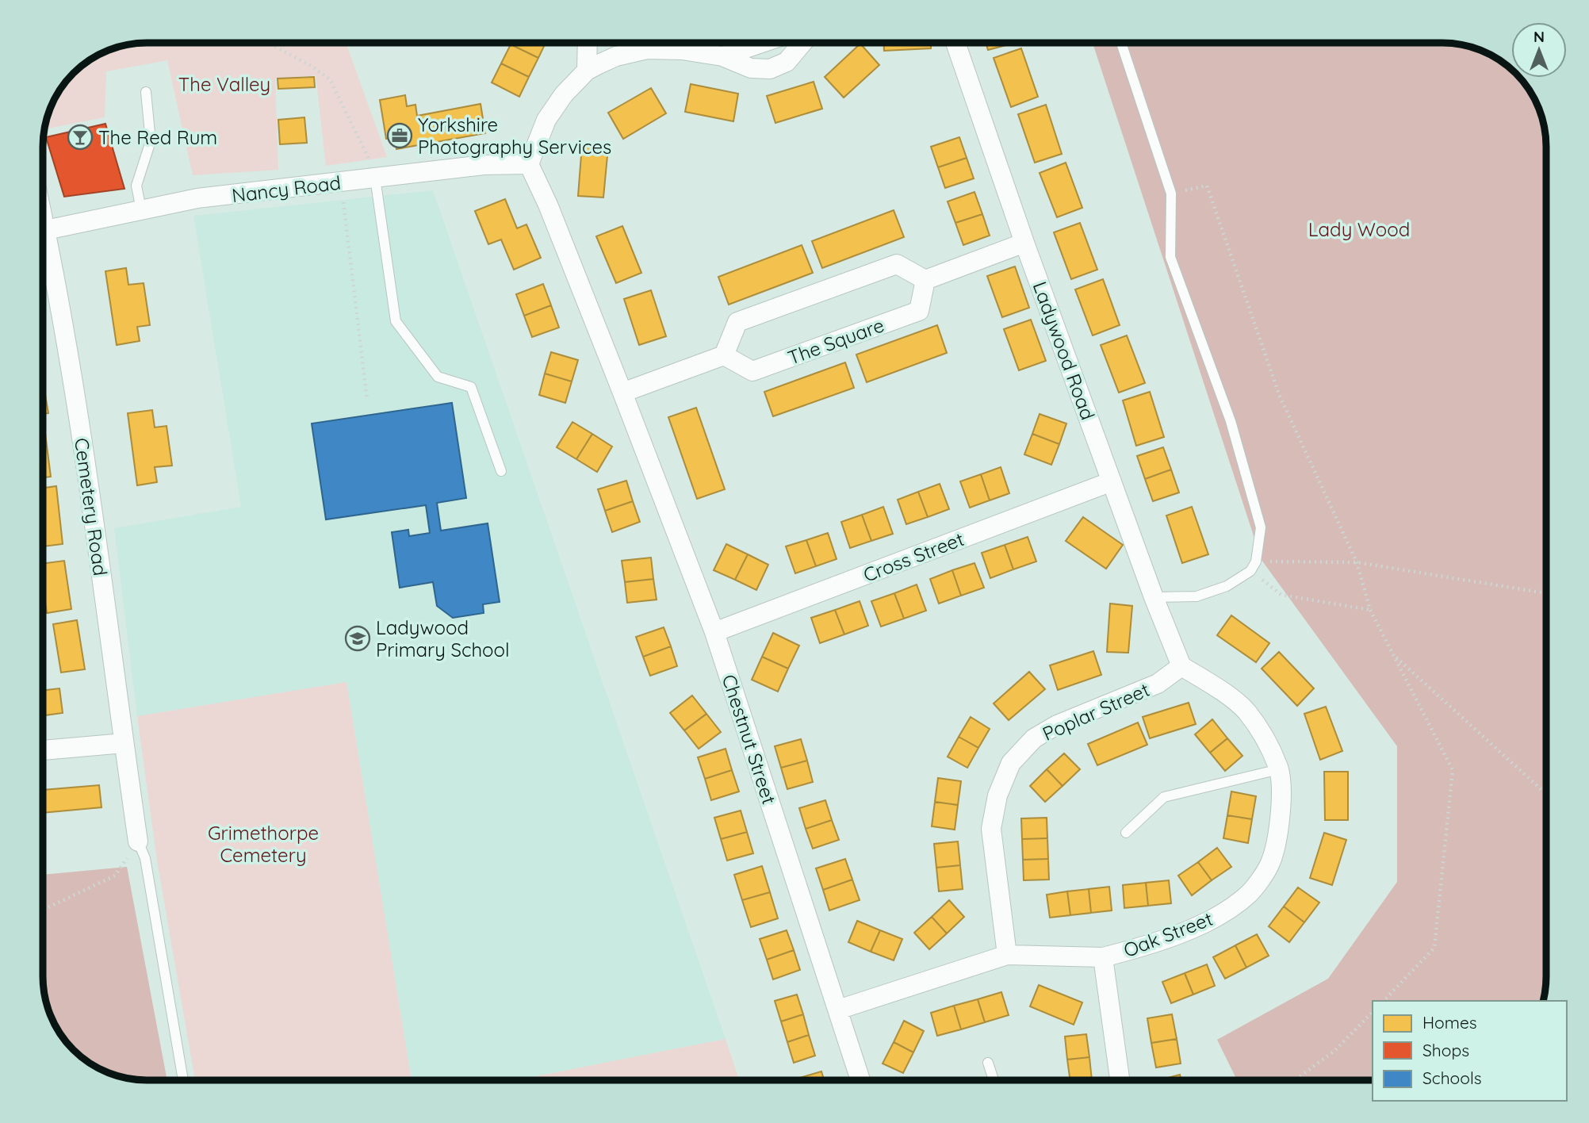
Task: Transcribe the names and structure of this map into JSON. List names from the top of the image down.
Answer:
{
  "streets": {
    "street": [
      "Nancy Road",
      "The Square",
      "Ladywood Road",
      "Cemetery Road",
      "Cross Street",
      "Poplar Street",
      "Chestnut Street",
      "Oak Street"
    ]
  },
  "crossings": [
    ["Ladywood Road", "Cross Street"],
    ["Ladywood Road", "Poplar Street"],
    ["Ladywood Road", "Oak Street"],
    ["Cross Street", "Chestnut Street"],
    ["Poplar Street", "Oak Street"]
  ],
  "parks": ["The Valley", "Lady Wood", "Grimethorpe Cemetery"],
  "places": {
    "office": ["Yorkshire Photography Services"],
    "bar": ["The Red Rum"],
    "school or university": ["Ladywood Primary School"]
  },
  "legend": ["Homes", "Shops", "Schools"],
  "north": "top"
}
